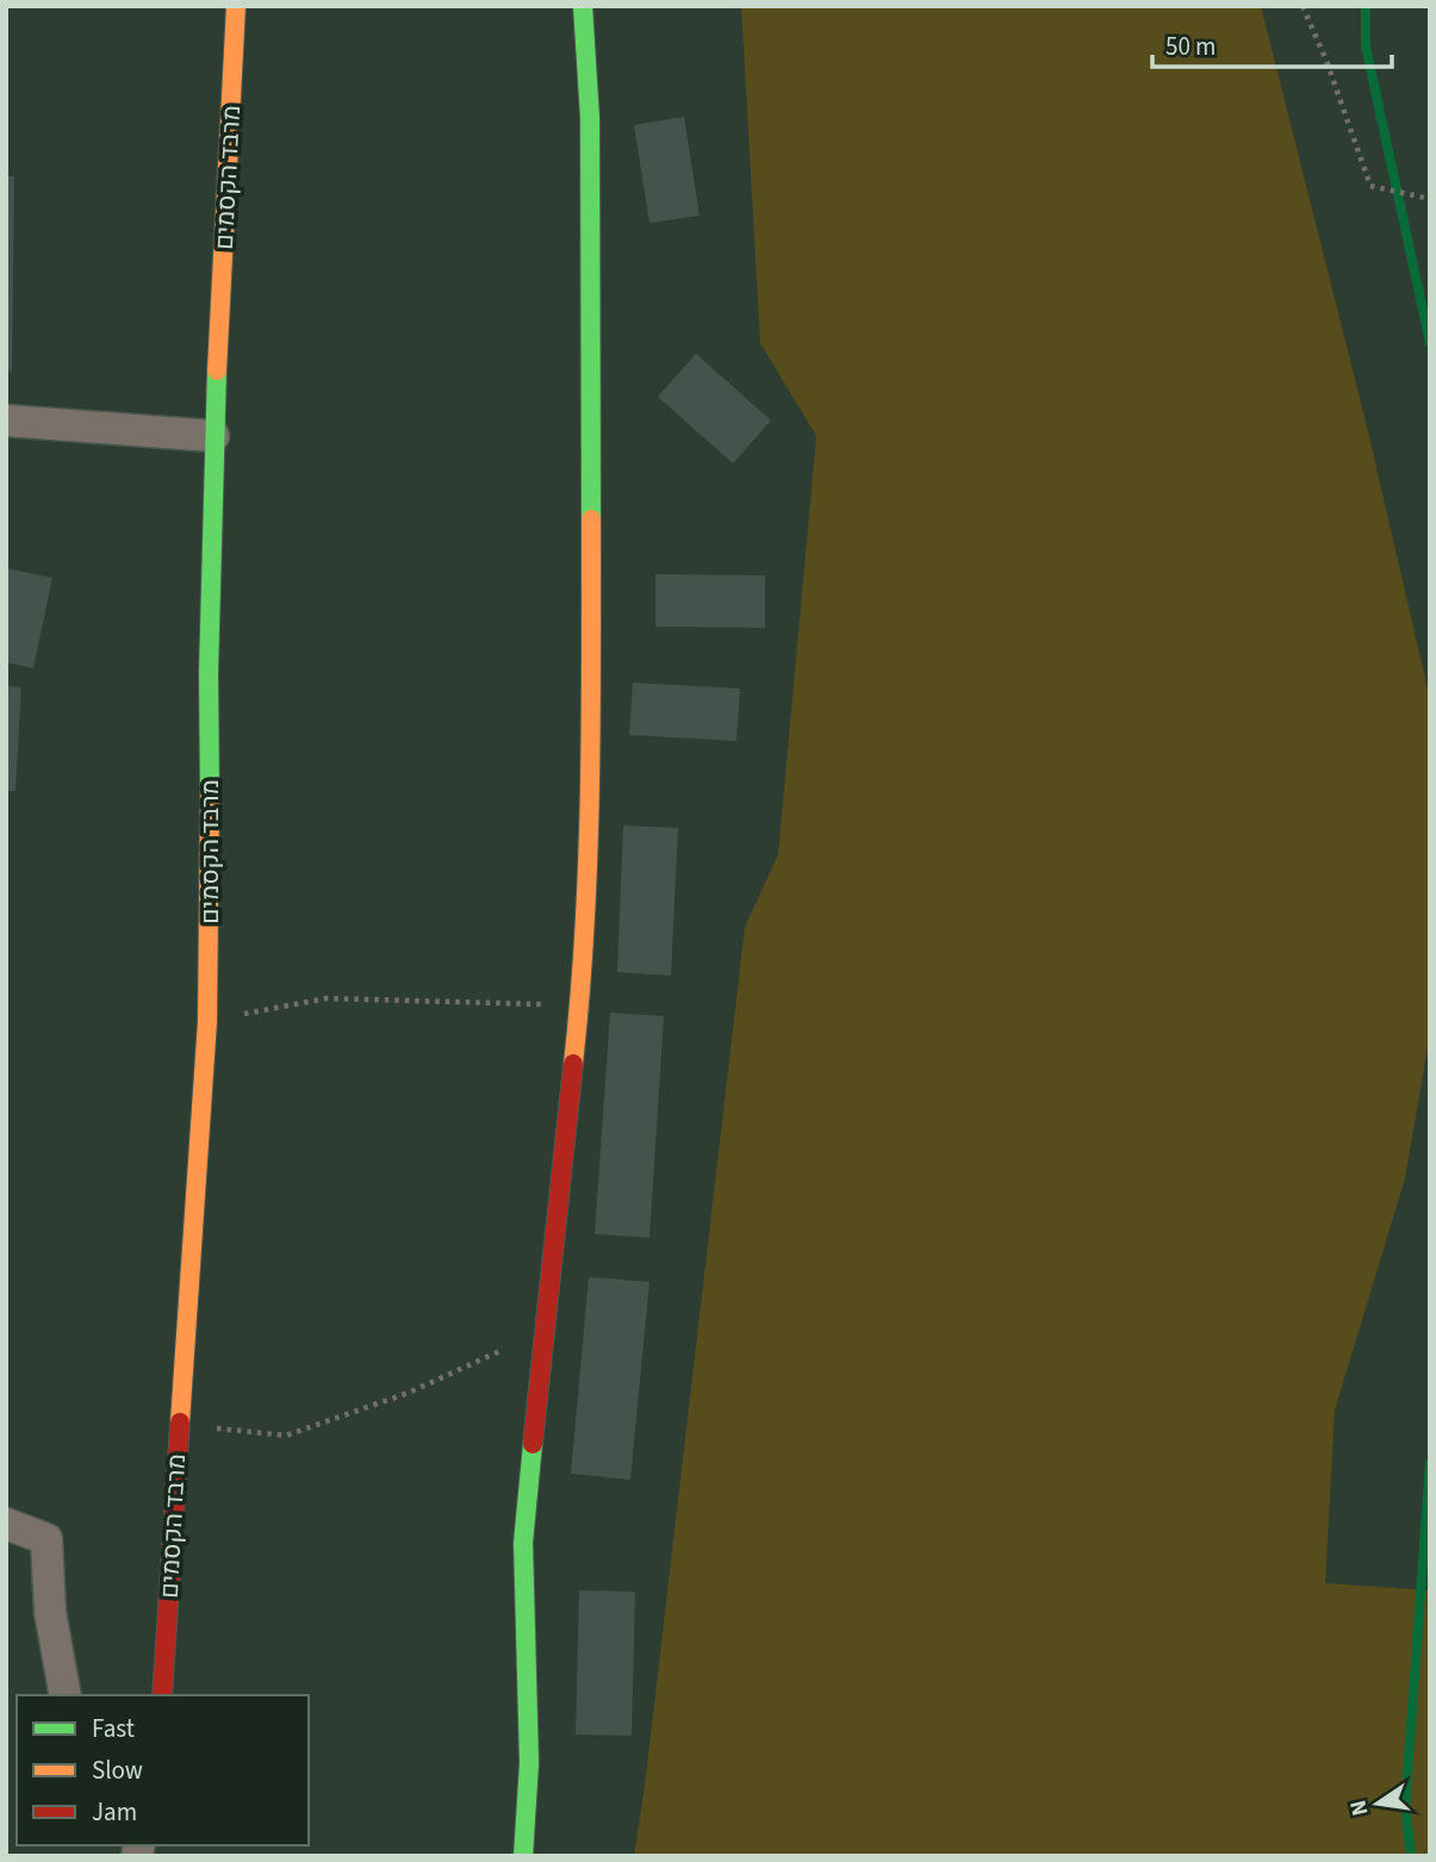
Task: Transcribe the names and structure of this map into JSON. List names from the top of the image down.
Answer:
{
  "streets": {
    "street": ["מרבד הקסמים"]
  },
  "legend": ["Fast", "Slow", "Jam"],
  "scale_bar": "50 m",
  "north": "left"
}
